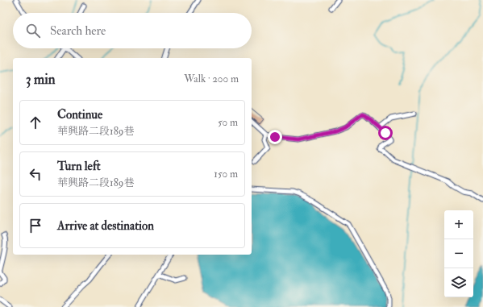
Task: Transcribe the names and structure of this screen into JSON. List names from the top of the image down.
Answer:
{
  "page": {
    "search": "Search here",
    "heading": ["3 min", "Walk · 200 m"],
    "list": [
      ["Continue", "華興路二段189巷", "50 m"],
      ["Turn left", "華興路二段189巷", "150 m"],
      "Arrive at destination"
    ],
    "map_buttons": ["+", "−"]
  }
}
